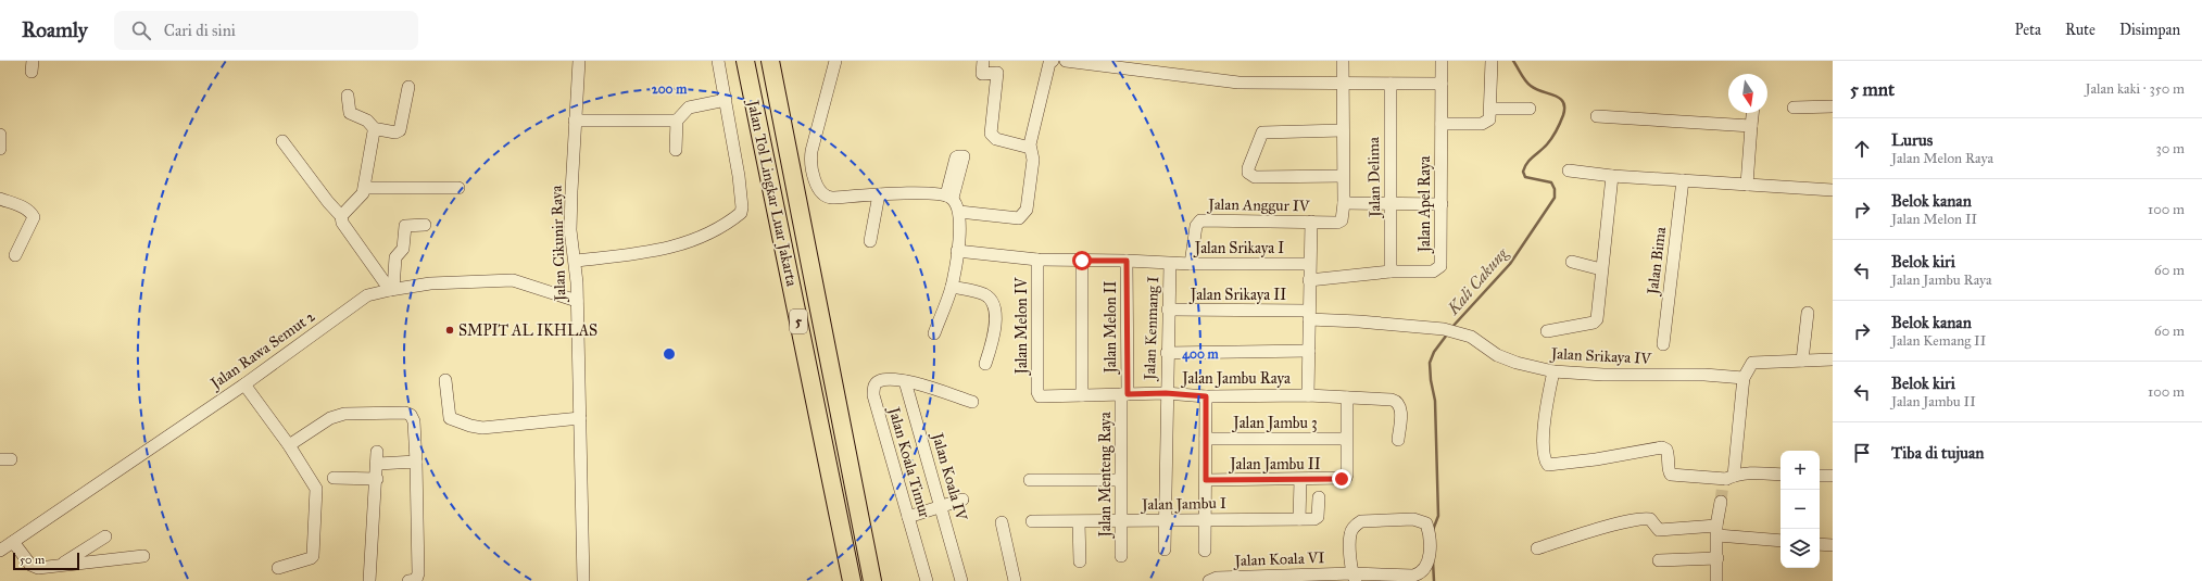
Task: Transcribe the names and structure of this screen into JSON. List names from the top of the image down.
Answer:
{
  "streets": {
    "highway": ["Jalan Tol Lingkar Luar Jakarta", "5"],
    "street": [
      "Jalan Delima",
      "Jalan Apel Raya",
      "Jalan Anggur IV",
      "Jalan Cikunir Raya",
      "Jalan Srikaya I",
      "Jalan Bima",
      "Jalan Srikaya II",
      "Jalan Melon IV",
      "Jalan Melon II",
      "Jalan Kenmang I",
      "Jalan Rawa Semut 2",
      "Jalan Srikaya IV",
      "Jalan Jambu Raya",
      "Jalan Jambu 3",
      "Jalan Koala Timur",
      "Jalan Jambu II",
      "Jalan Menteng Raya",
      "Jalan Koala IV",
      "Jalan Jambu I",
      "Jalan Koala VI"
    ]
  },
  "crossings": [
    ["Jalan Delima", "Jalan Apel Raya"],
    ["Jalan Anggur IV", "Jalan Srikaya I"],
    ["Jalan Cikunir Raya", "Jalan Rawa Semut 2"],
    ["Jalan Srikaya I", "Jalan Melon IV"],
    ["Jalan Srikaya I", "Jalan Melon II"],
    ["Jalan Srikaya I", "Jalan Kenmang I"],
    ["Jalan Srikaya II", "Jalan Kenmang I"],
    ["Jalan Srikaya II", "Jalan Srikaya IV"],
    ["Jalan Melon IV", "Jalan Jambu Raya"],
    ["Jalan Melon II", "Jalan Jambu Raya"],
    ["Jalan Melon II", "Jalan Menteng Raya"],
    ["Jalan Kenmang I", "Jalan Jambu Raya"],
    ["Jalan Kenmang I", "Jalan Jambu I"],
    ["Jalan Jambu Raya", "Jalan Menteng Raya"],
    ["Jalan Jambu 3", "Jalan Jambu II"],
    ["Jalan Koala Timur", "Jalan Koala IV"],
    ["Jalan Menteng Raya", "Jalan Jambu I"]
  ],
  "water": ["Kali Cakung"],
  "places": ["SMPIT AL IKHLAS"],
  "scale_bar": "50 m",
  "north": "bottom",
  "page": {
    "header": "Roamly",
    "search": "Cari di sini",
    "nav": ["Peta", "Rute", "Disimpan"],
    "heading": ["5 mnt", "Jalan kaki · 350 m"],
    "list": [
      ["Lurus", "Jalan Melon Raya", "30 m"],
      ["Belok kanan", "Jalan Melon II", "100 m"],
      ["Belok kiri", "Jalan Jambu Raya", "60 m"],
      ["Belok kanan", "Jalan Kemang II", "60 m"],
      ["Belok kiri", "Jalan Jambu II", "100 m"],
      "Tiba di tujuan"
    ],
    "map_buttons": ["+", "−"],
    "scale": "50 m"
  },
  "rings": ["200 m", "400 m"]
}
